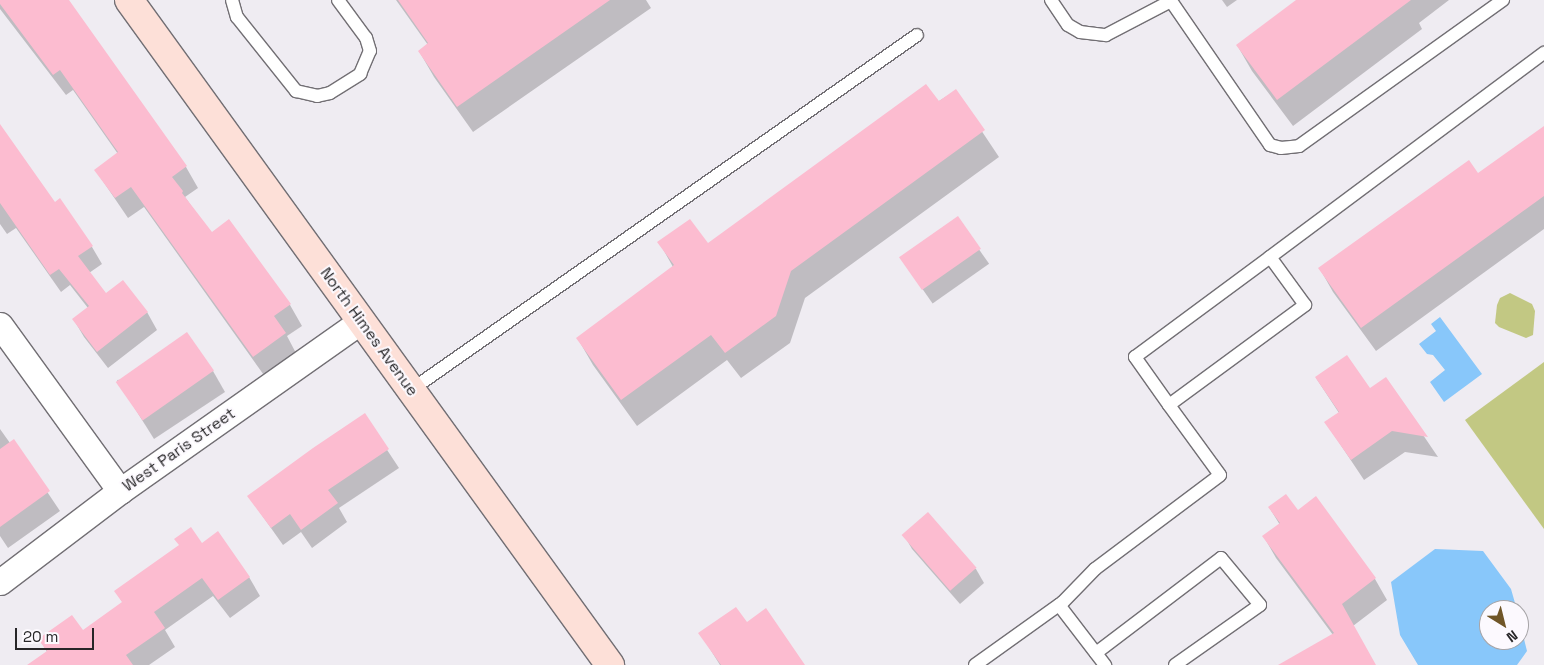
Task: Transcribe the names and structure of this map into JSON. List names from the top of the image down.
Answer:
{
  "streets": {
    "street": ["North Himes Avenue", "West Paris Street"]
  },
  "crossings": [
    ["North Himes Avenue", "West Paris Street"]
  ],
  "scale_bar": "20 m",
  "north": "bottom right"
}
